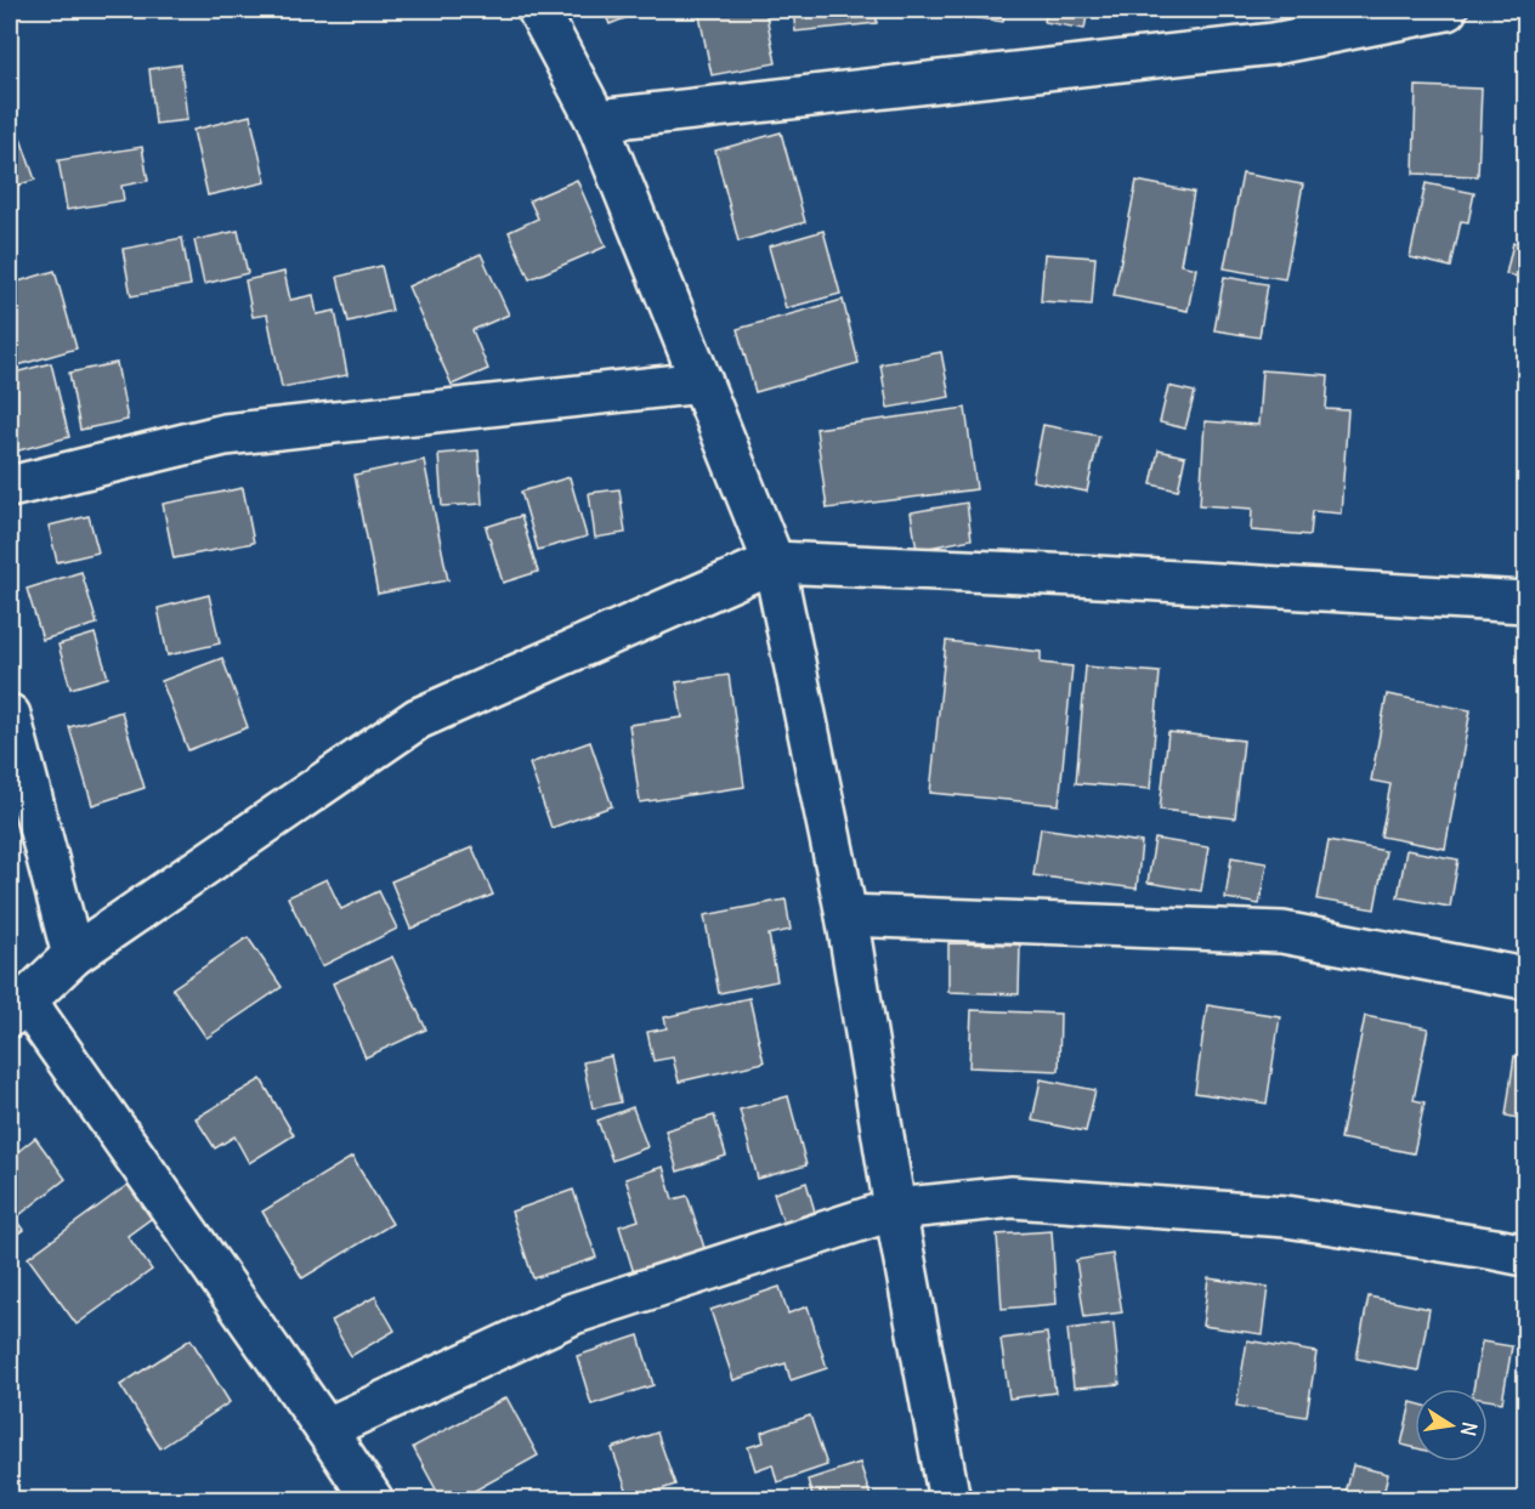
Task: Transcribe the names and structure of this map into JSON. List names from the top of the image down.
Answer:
{
  "north": "right"
}
